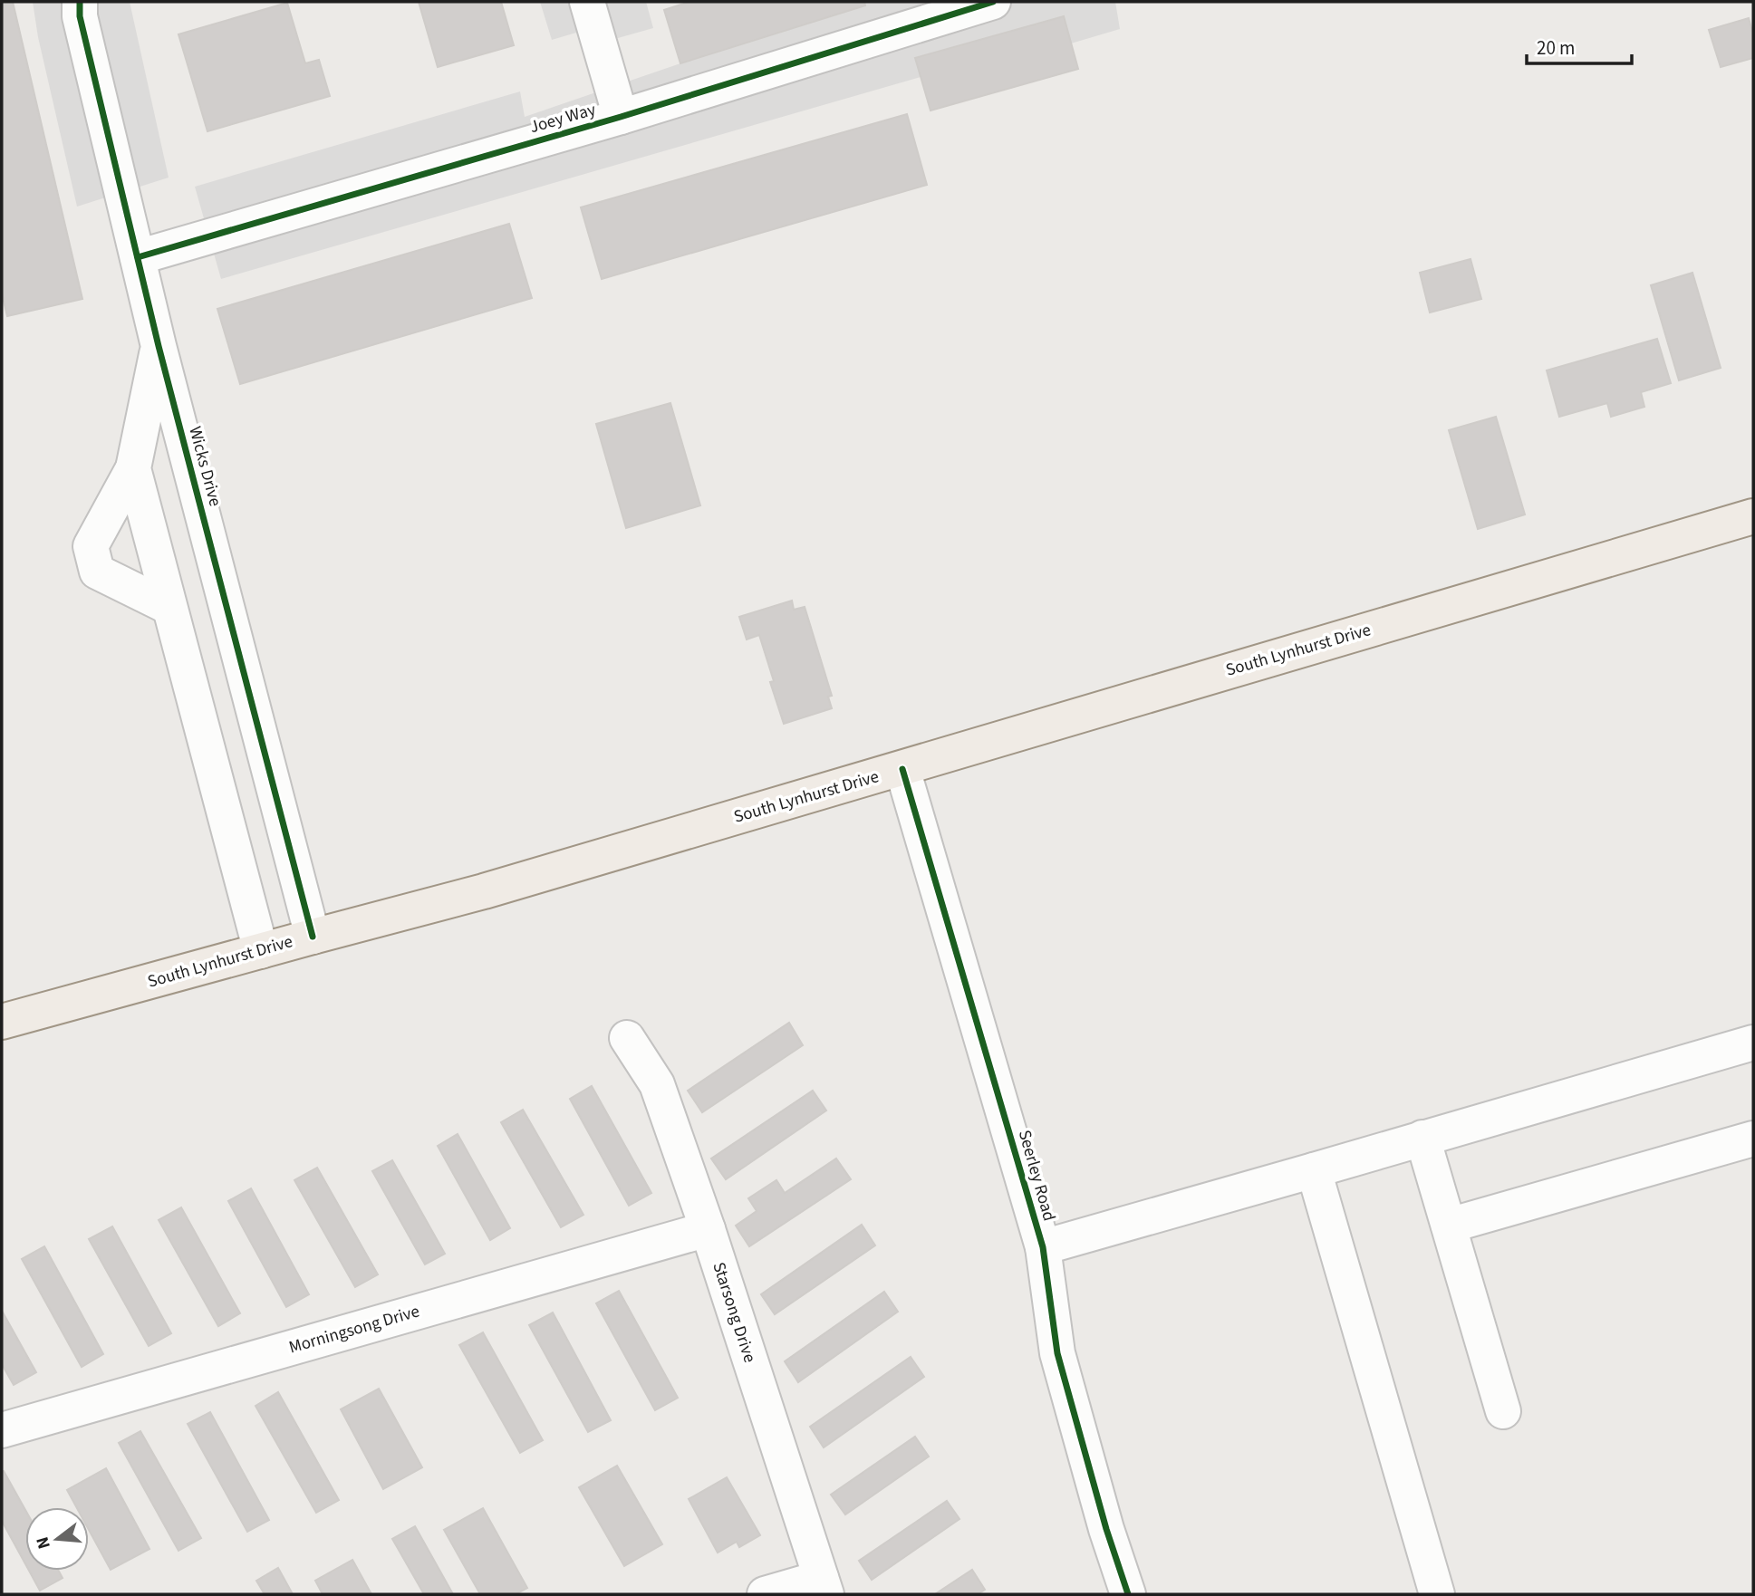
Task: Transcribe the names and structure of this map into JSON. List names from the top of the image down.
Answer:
{
  "streets": {
    "main road": ["South Lynhurst Drive"],
    "street": [
      "Joey Way",
      "Wicks Drive",
      "Seerley Road",
      "Starsong Drive",
      "Morningsong Drive"
    ]
  },
  "crossings": [
    ["Joey Way", "Wicks Drive"],
    ["Wicks Drive", "South Lynhurst Drive"],
    ["South Lynhurst Drive", "Seerley Road"],
    ["Starsong Drive", "Morningsong Drive"]
  ],
  "scale_bar": "20 m",
  "north": "left"
}
